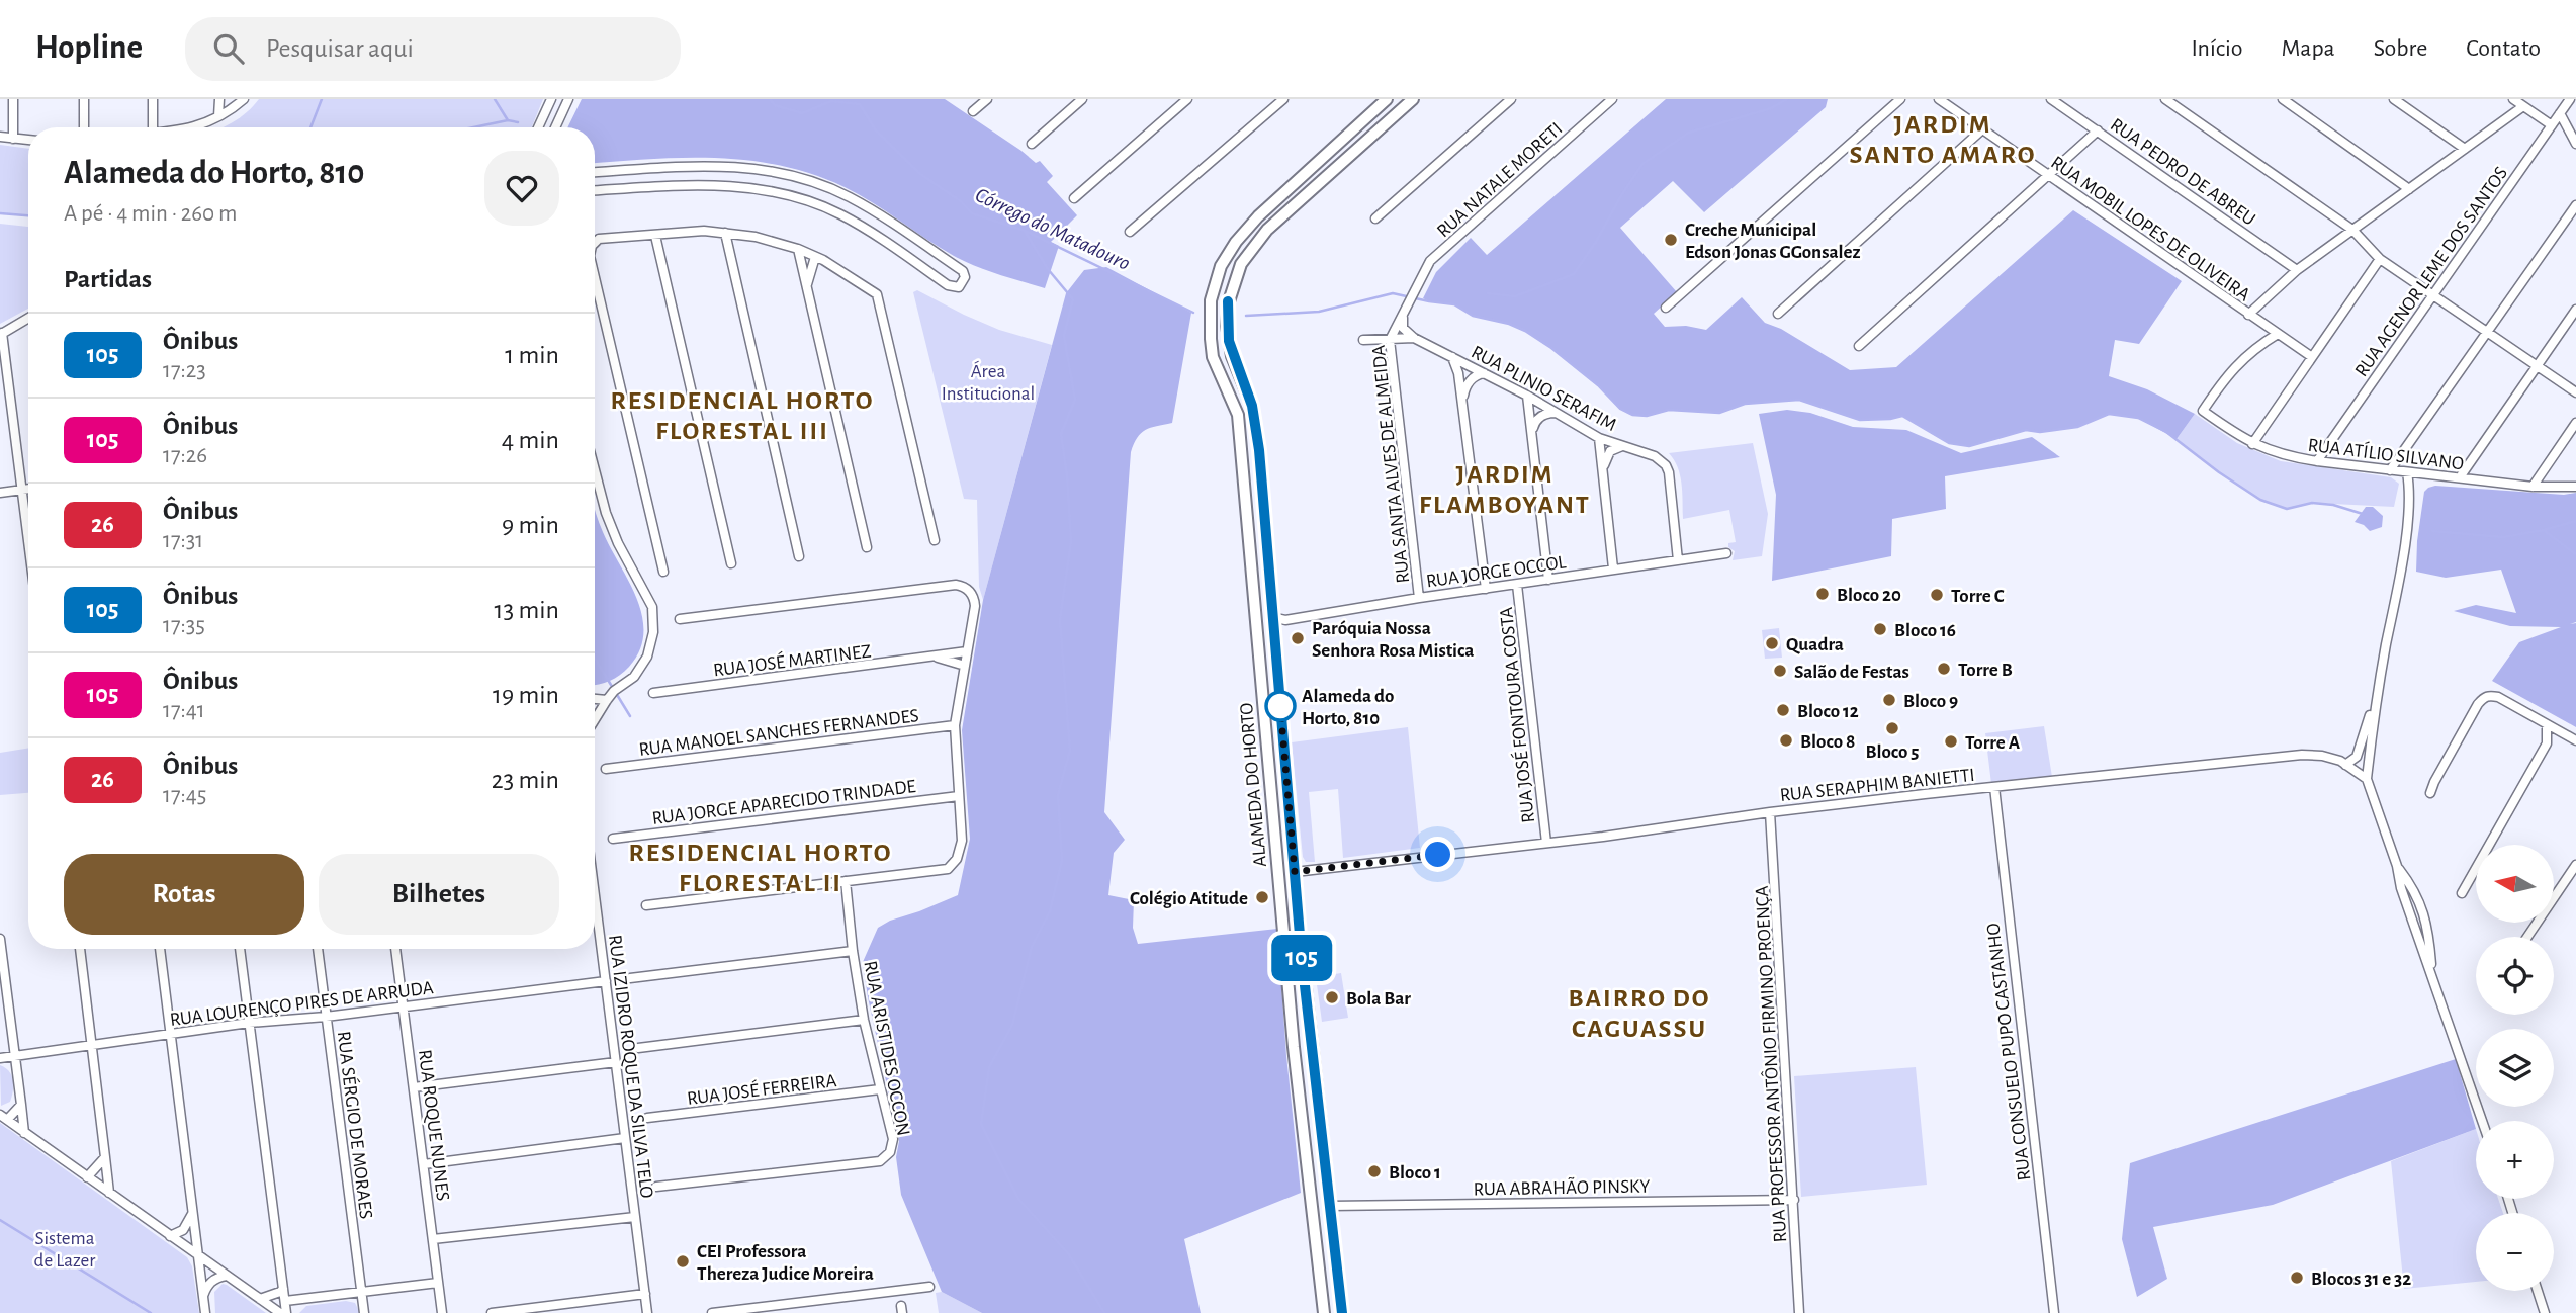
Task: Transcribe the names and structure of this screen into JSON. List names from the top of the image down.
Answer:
{
  "streets": {
    "main road": ["ALAMEDA DO HORTO"],
    "street": [
      "RUA PEDRO DE ABREU",
      "RUA NATALE MORETI",
      "RUA MOBIL LOPES DE OLIVEIRA",
      "RUA AGENOR LEME DOS SANTOS",
      "RUA PLINIO SERAFIM",
      "RUA ATÍLIO SILVANO",
      "RUA SANTA ALVES DE ALMEIDA",
      "RUA JORGE OCCOL",
      "RUA JOSÉ MARTINEZ",
      "RUA JOSÉ FONTOURA COSTA",
      "RUA MANOEL SANCHES FERNANDES",
      "RUA SERAPHIM BANIETTI",
      "RUA JORGE APARECIDO TRINDADE",
      "RUA LOURENÇO PIRES DE ARRUDA",
      "RUA ARISTIDES OCCON",
      "RUA CONSUELO PUPO CASTANHO",
      "RUA PROFESSOR ANTÔNIO FIRMINO PROENÇA",
      "RUA IZIDRO ROQUE DA SILVA TELO",
      "RUA JOSÉ FERREIRA",
      "RUA SÉRGIO DE MORAES",
      "RUA ROQUE NUNES",
      "RUA ABRAHÃO PINSKY"
    ]
  },
  "crossings": [
    ["RUA NATALE MORETI", "RUA SANTA ALVES DE ALMEIDA"],
    ["RUA MOBIL LOPES DE OLIVEIRA", "RUA ATÍLIO SILVANO"],
    ["RUA AGENOR LEME DOS SANTOS", "RUA ATÍLIO SILVANO"],
    ["RUA PLINIO SERAFIM", "RUA JORGE OCCOL"],
    ["RUA SANTA ALVES DE ALMEIDA", "RUA JORGE OCCOL"],
    ["RUA JORGE OCCOL", "RUA JOSÉ FONTOURA COSTA"],
    ["RUA JORGE OCCOL", "ALAMEDA DO HORTO"],
    ["RUA JOSÉ FONTOURA COSTA", "RUA SERAPHIM BANIETTI"],
    ["RUA SERAPHIM BANIETTI", "ALAMEDA DO HORTO"],
    ["RUA SERAPHIM BANIETTI", "RUA CONSUELO PUPO CASTANHO"],
    ["RUA SERAPHIM BANIETTI", "RUA PROFESSOR ANTÔNIO FIRMINO PROENÇA"],
    ["ALAMEDA DO HORTO", "RUA ABRAHÃO PINSKY"],
    ["RUA LOURENÇO PIRES DE ARRUDA", "RUA IZIDRO ROQUE DA SILVA TELO"],
    ["RUA LOURENÇO PIRES DE ARRUDA", "RUA SÉRGIO DE MORAES"],
    ["RUA LOURENÇO PIRES DE ARRUDA", "RUA ROQUE NUNES"],
    ["RUA ARISTIDES OCCON", "RUA JOSÉ FERREIRA"],
    ["RUA PROFESSOR ANTÔNIO FIRMINO PROENÇA", "RUA ABRAHÃO PINSKY"]
  ],
  "districts": [
    "JARDIM SANTO AMARO",
    "RESIDENCIAL HORTO FLORESTAL III",
    "JARDIM FLAMBOYANT",
    "RESIDENCIAL HORTO FLORESTAL II",
    "BAIRRO DO CAGUASSU"
  ],
  "water": ["Córrego do Matadouro"],
  "parks": ["Área Institucional", "Sistema de Lazer"],
  "places": [
    "Creche Municipal Edson Jonas GGonsalez",
    "Bloco 20",
    "Torre C",
    "Bloco 16",
    "Paróquia Nossa Senhora Rosa Mistica",
    "Quadra",
    "Torre B",
    "Salão de Festas",
    "Bloco 9",
    "Alameda do Horto, 810",
    "Bloco 12",
    "Bloco 5",
    "Bloco 8",
    "Torre A",
    "Colégio Atitude",
    "Bola Bar",
    "Bloco 1",
    "CEI Professora Thereza Judice Moreira",
    "Blocos 31 e 32"
  ],
  "lines": ["bus line 105"],
  "north": "left",
  "page": {
    "header": "Hopline",
    "search": "Pesquisar aqui",
    "nav": [
      "Início",
      "Mapa",
      "Sobre",
      "Contato"
    ],
    "on_map": "105",
    "heading": [
      ["Alameda do Horto, 810", "A pé · 4 min · 260 m"],
      "Partidas"
    ],
    "list": [
      {
        "mark": "105",
        "name": "Ônibus",
        "note": "17:23",
        "value": "1 min"
      },
      {
        "mark": "105",
        "name": "Ônibus",
        "note": "17:26",
        "value": "4 min"
      },
      {
        "mark": "26",
        "name": "Ônibus",
        "note": "17:31",
        "value": "9 min"
      },
      {
        "mark": "105",
        "name": "Ônibus",
        "note": "17:35",
        "value": "13 min"
      },
      {
        "mark": "105",
        "name": "Ônibus",
        "note": "17:41",
        "value": "19 min"
      },
      {
        "mark": "26",
        "name": "Ônibus",
        "note": "17:45",
        "value": "23 min"
      }
    ],
    "buttons": ["Rotas", "Bilhetes"],
    "map_buttons": ["+", "−"]
  }
}
